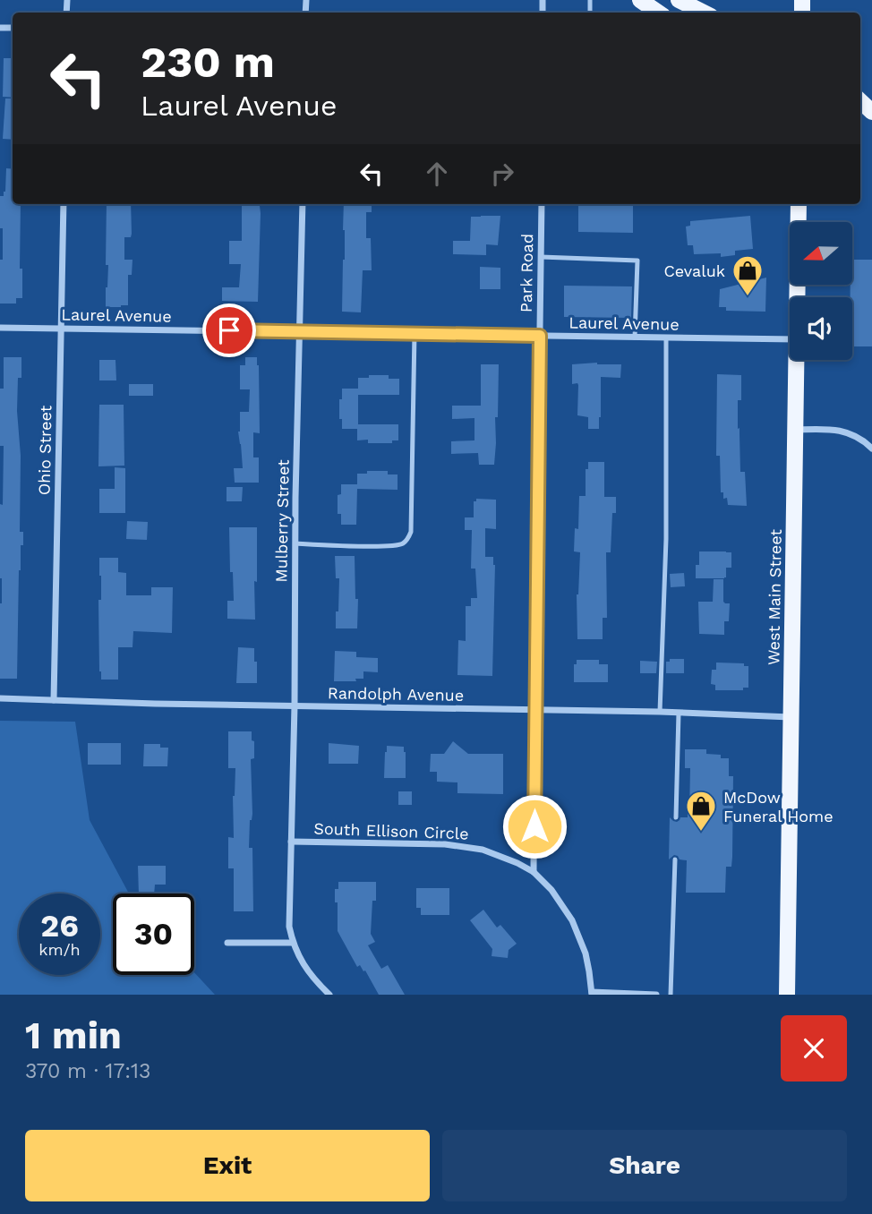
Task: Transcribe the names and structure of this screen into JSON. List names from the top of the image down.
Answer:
{
  "streets": {
    "main road": ["West Main Street"],
    "street": [
      "Park Road",
      "Laurel Avenue",
      "Ohio Street",
      "Mulberry Street",
      "Randolph Avenue",
      "South Ellison Circle"
    ]
  },
  "crossings": [
    ["Park Road", "Laurel Avenue"],
    ["Park Road", "Randolph Avenue"],
    ["Park Road", "South Ellison Circle"],
    ["Laurel Avenue", "Ohio Street"],
    ["Laurel Avenue", "Mulberry Street"],
    ["Ohio Street", "Randolph Avenue"],
    ["Mulberry Street", "Randolph Avenue"],
    ["Mulberry Street", "South Ellison Circle"],
    ["West Main Street", "Randolph Avenue"]
  ],
  "places": {
    "shop": ["Cevaluk", "McDow Funeral Home"]
  },
  "north": "left",
  "page": {
    "turn": ["230 m", "Laurel Avenue"],
    "speed": "26 km/h",
    "limit": "30",
    "heading": ["1 min", "370 m · 17:13"],
    "buttons": ["Exit", "Share"]
  }
}
